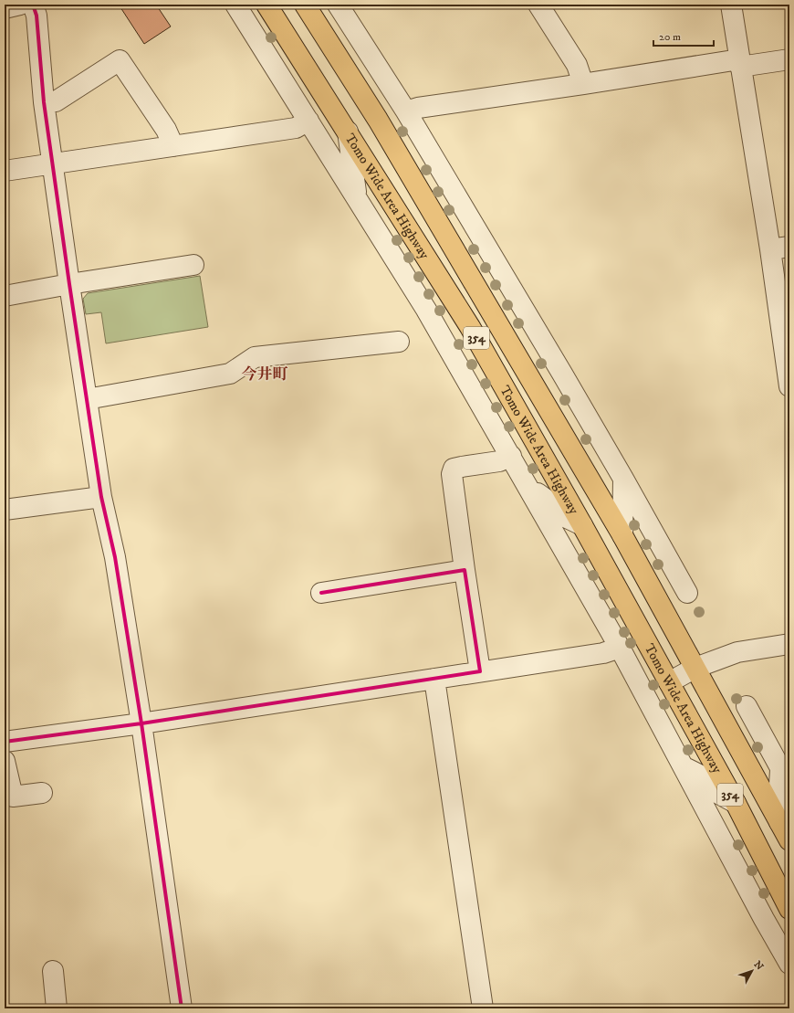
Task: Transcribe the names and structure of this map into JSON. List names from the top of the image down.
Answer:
{
  "streets": {
    "highway": ["Tomo Wide Area Highway", "354"]
  },
  "districts": ["今井町"],
  "scale_bar": "20 m",
  "north": "top right"
}
